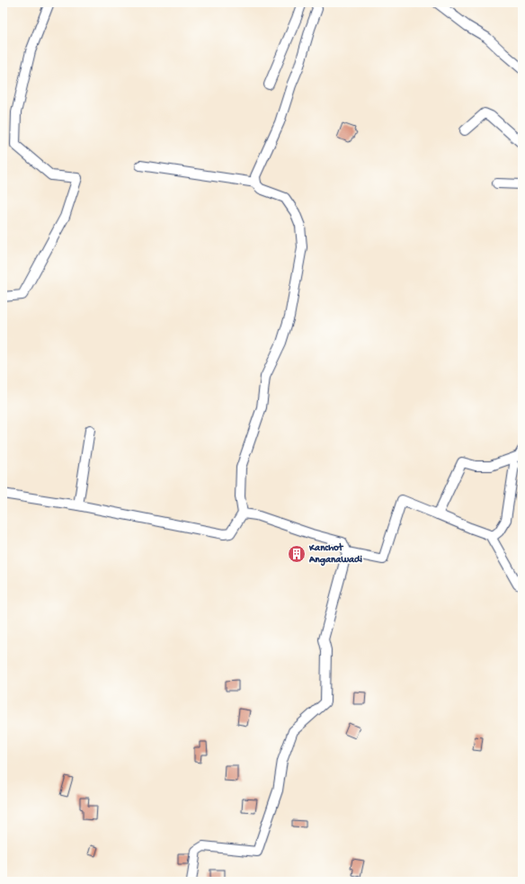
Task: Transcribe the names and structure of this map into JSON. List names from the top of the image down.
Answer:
{
  "places": {
    "building": ["Kanchot Anganawadi"]
  }
}
